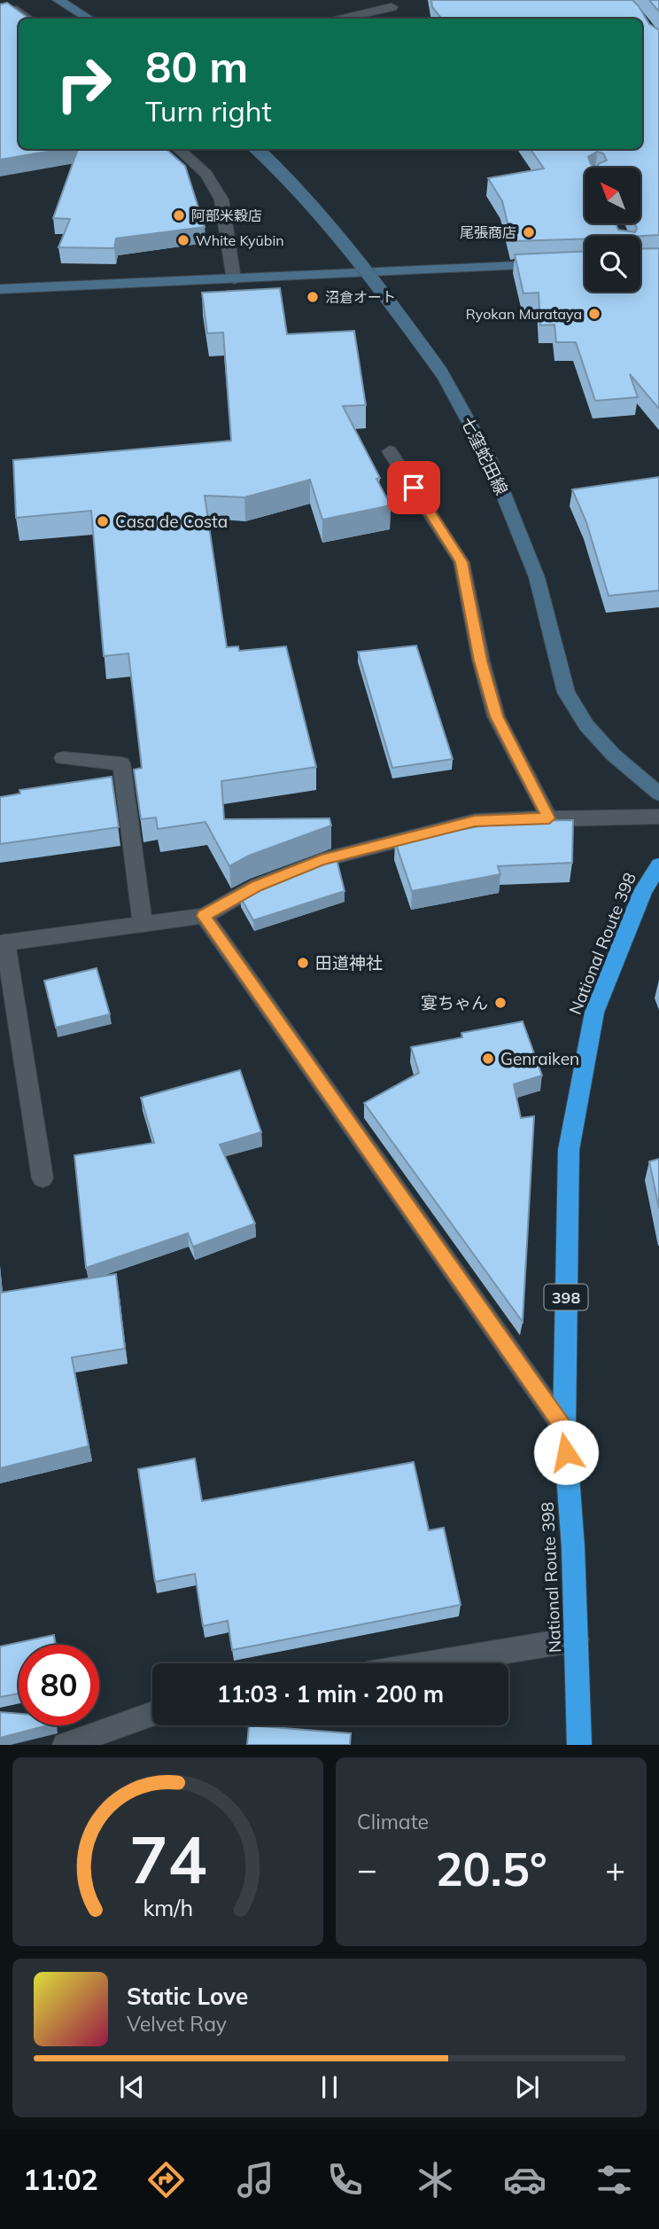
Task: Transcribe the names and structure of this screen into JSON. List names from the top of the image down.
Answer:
{
  "streets": {
    "highway": ["National Route 398", "398"],
    "street": ["七窪蛇田線"]
  },
  "places": [
    "阿部米穀店",
    "尾張商店",
    "White Kyūbin",
    "沼倉オート",
    "Ryokan Murataya",
    "Casa de Costa",
    "田道神社",
    "宴ちゃん",
    "Genraiken"
  ],
  "north": "top left",
  "page": {
    "turn": ["80 m", "Turn right"],
    "limit": "80",
    "trip": "11:03 · 1 min · 200 m",
    "tile": "Climate",
    "heat": ["−", "20.5°", "+"],
    "song": ["Static Love", "Velvet Ray"],
    "tabs": "11:02",
    "gauge": ["74", "km/h"]
  }
}
